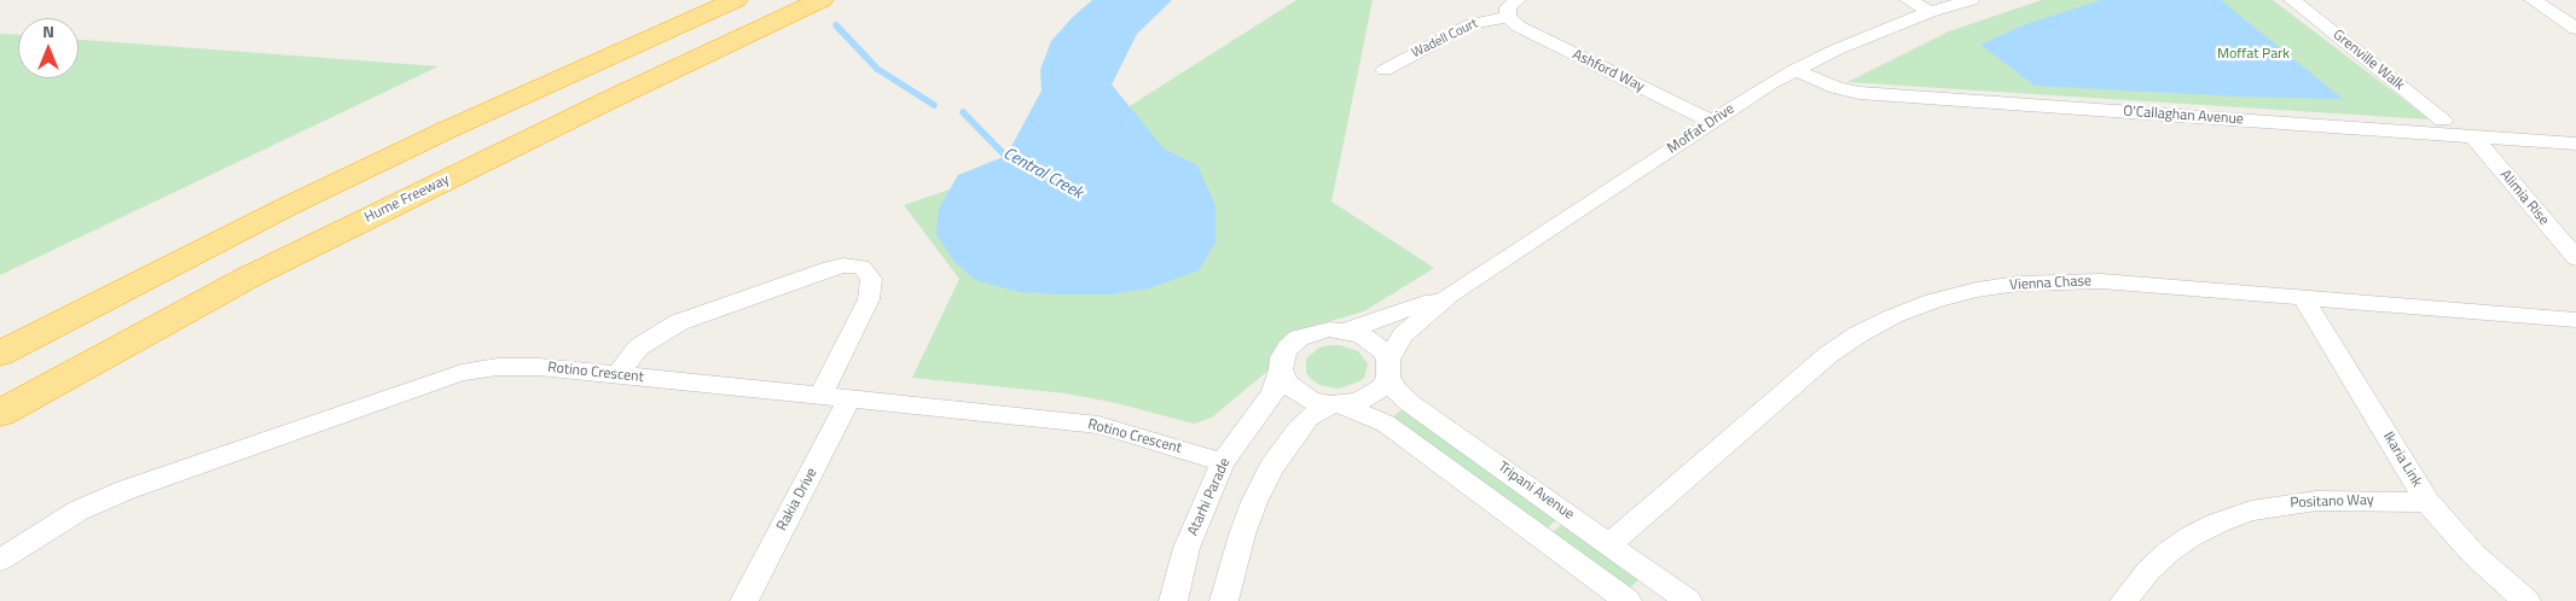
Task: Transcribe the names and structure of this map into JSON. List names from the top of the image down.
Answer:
{
  "streets": {
    "highway": ["Hume Freeway"],
    "street": [
      "Wadell Court",
      "Grenville Walk",
      "Ashford Way",
      "O'Callaghan Avenue",
      "Moffat Drive",
      "Alimia Rise",
      "Vienna Chase",
      "Rotino Crescent",
      "Ikaria Link",
      "Tripani Avenue",
      "Atarhi Parade",
      "Rakia Drive",
      "Positano Way"
    ]
  },
  "crossings": [
    ["Wadell Court", "Ashford Way"],
    ["Ashford Way", "Moffat Drive"],
    ["O'Callaghan Avenue", "Moffat Drive"],
    ["O'Callaghan Avenue", "Alimia Rise"],
    ["Moffat Drive", "Tripani Avenue"],
    ["Moffat Drive", "Atarhi Parade"],
    ["Vienna Chase", "Ikaria Link"],
    ["Vienna Chase", "Tripani Avenue"],
    ["Rotino Crescent", "Atarhi Parade"],
    ["Rotino Crescent", "Rakia Drive"],
    ["Ikaria Link", "Positano Way"],
    ["Tripani Avenue", "Atarhi Parade"]
  ],
  "water": ["Central Creek"],
  "parks": ["Moffat Park"],
  "north": "top"
}
